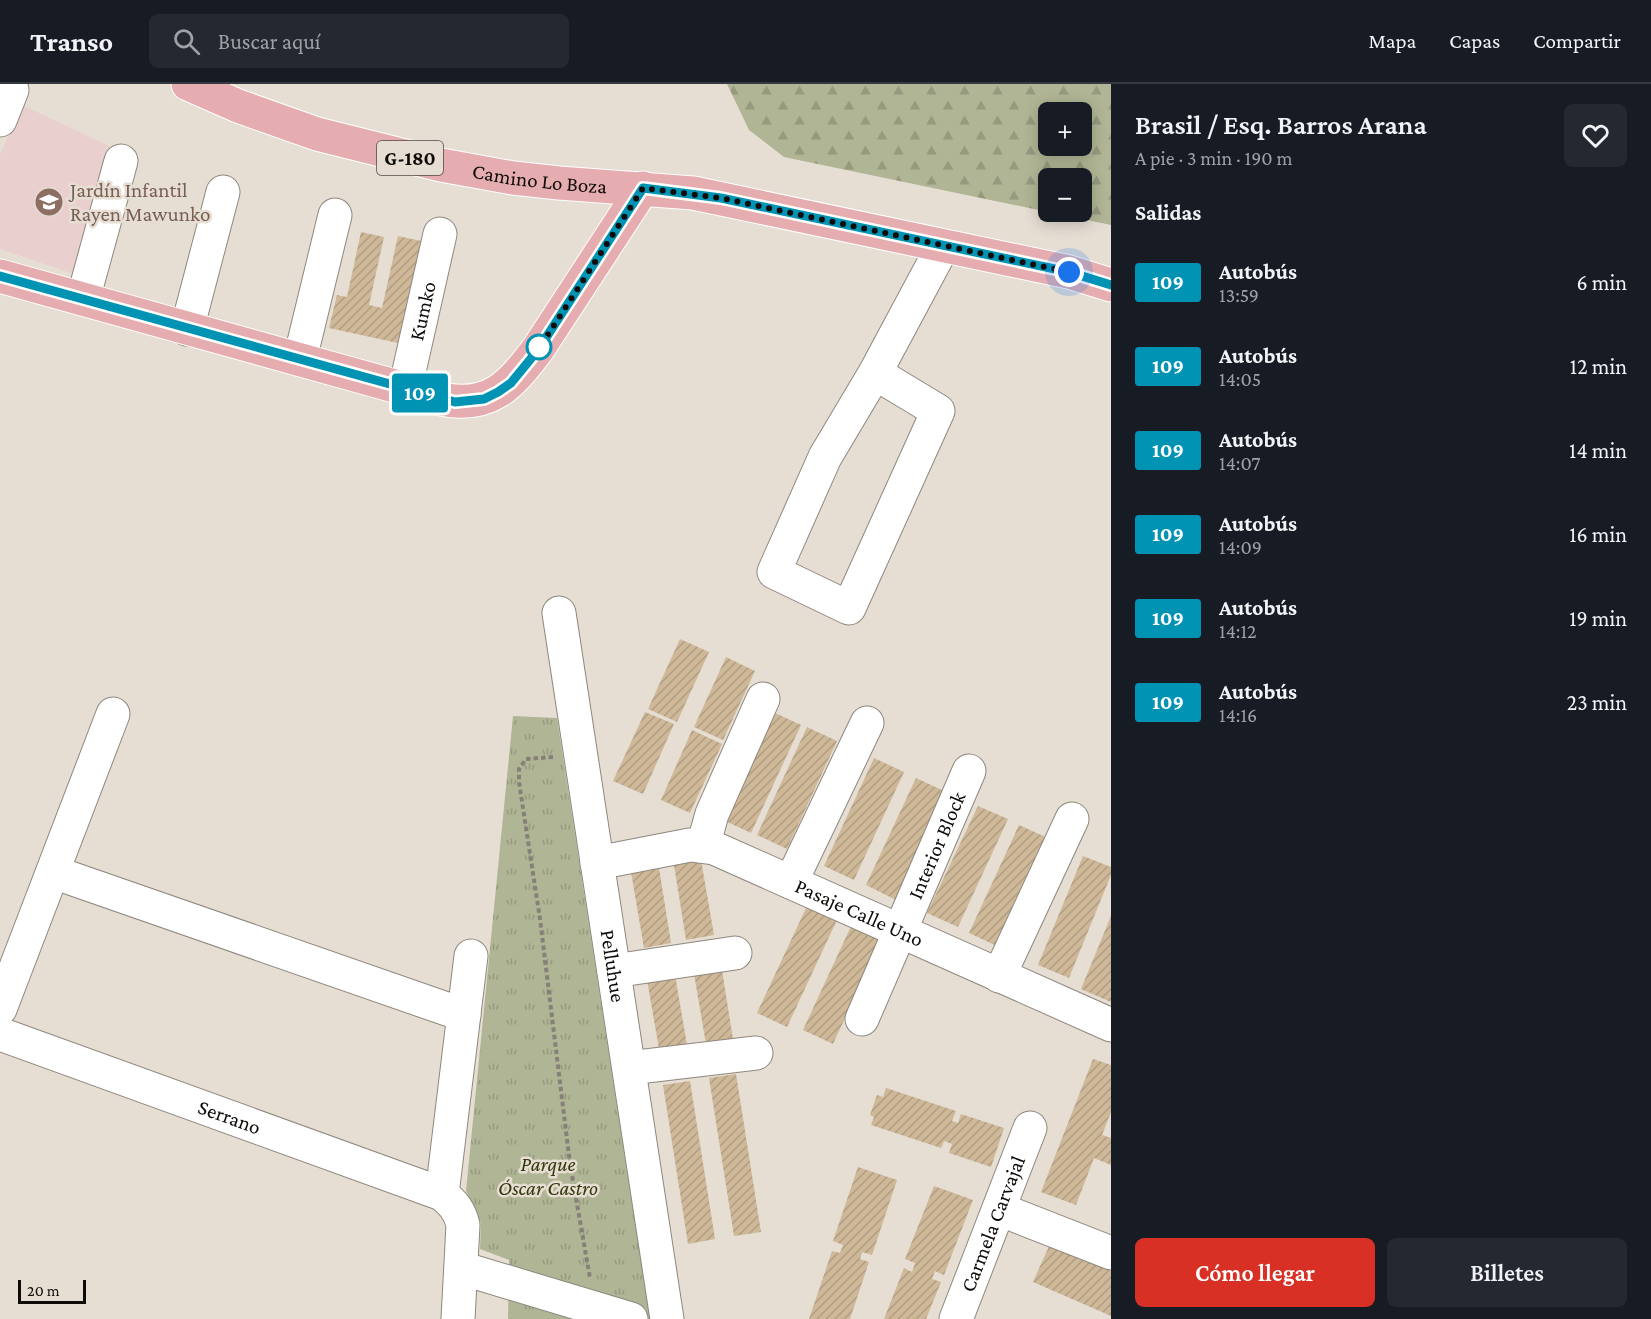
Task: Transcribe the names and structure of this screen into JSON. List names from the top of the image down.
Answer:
{
  "streets": {
    "main road": ["G-180", "Camino Lo Boza"],
    "street": [
      "Kumko",
      "Interior Block",
      "Pasaje Calle Uno",
      "Pelluhue",
      "Serrano",
      "Carmela Carvajal"
    ]
  },
  "crossings": [
    ["Interior Block", "Pasaje Calle Uno"],
    ["Pasaje Calle Uno", "Pelluhue"]
  ],
  "parks": ["Parque Óscar Castro"],
  "places": {
    "school or university": ["Jardín Infantil Rayen Mawunko"]
  },
  "lines": ["bus line 109"],
  "scale_bar": "20 m",
  "page": {
    "header": "Transo",
    "search": "Buscar aquí",
    "nav": ["Mapa", "Capas", "Compartir"],
    "on_map": "109",
    "heading": [
      ["Brasil / Esq. Barros Arana", "A pie · 3 min · 190 m"],
      "Salidas"
    ],
    "map_buttons": ["+", "−"],
    "list": [
      {
        "mark": "109",
        "name": "Autobús",
        "note": "13:59",
        "value": "6 min"
      },
      {
        "mark": "109",
        "name": "Autobús",
        "note": "14:05",
        "value": "12 min"
      },
      {
        "mark": "109",
        "name": "Autobús",
        "note": "14:07",
        "value": "14 min"
      },
      {
        "mark": "109",
        "name": "Autobús",
        "note": "14:09",
        "value": "16 min"
      },
      {
        "mark": "109",
        "name": "Autobús",
        "note": "14:12",
        "value": "19 min"
      },
      {
        "mark": "109",
        "name": "Autobús",
        "note": "14:16",
        "value": "23 min"
      }
    ],
    "buttons": ["Cómo llegar", "Billetes"],
    "scale": "20 m"
  }
}
